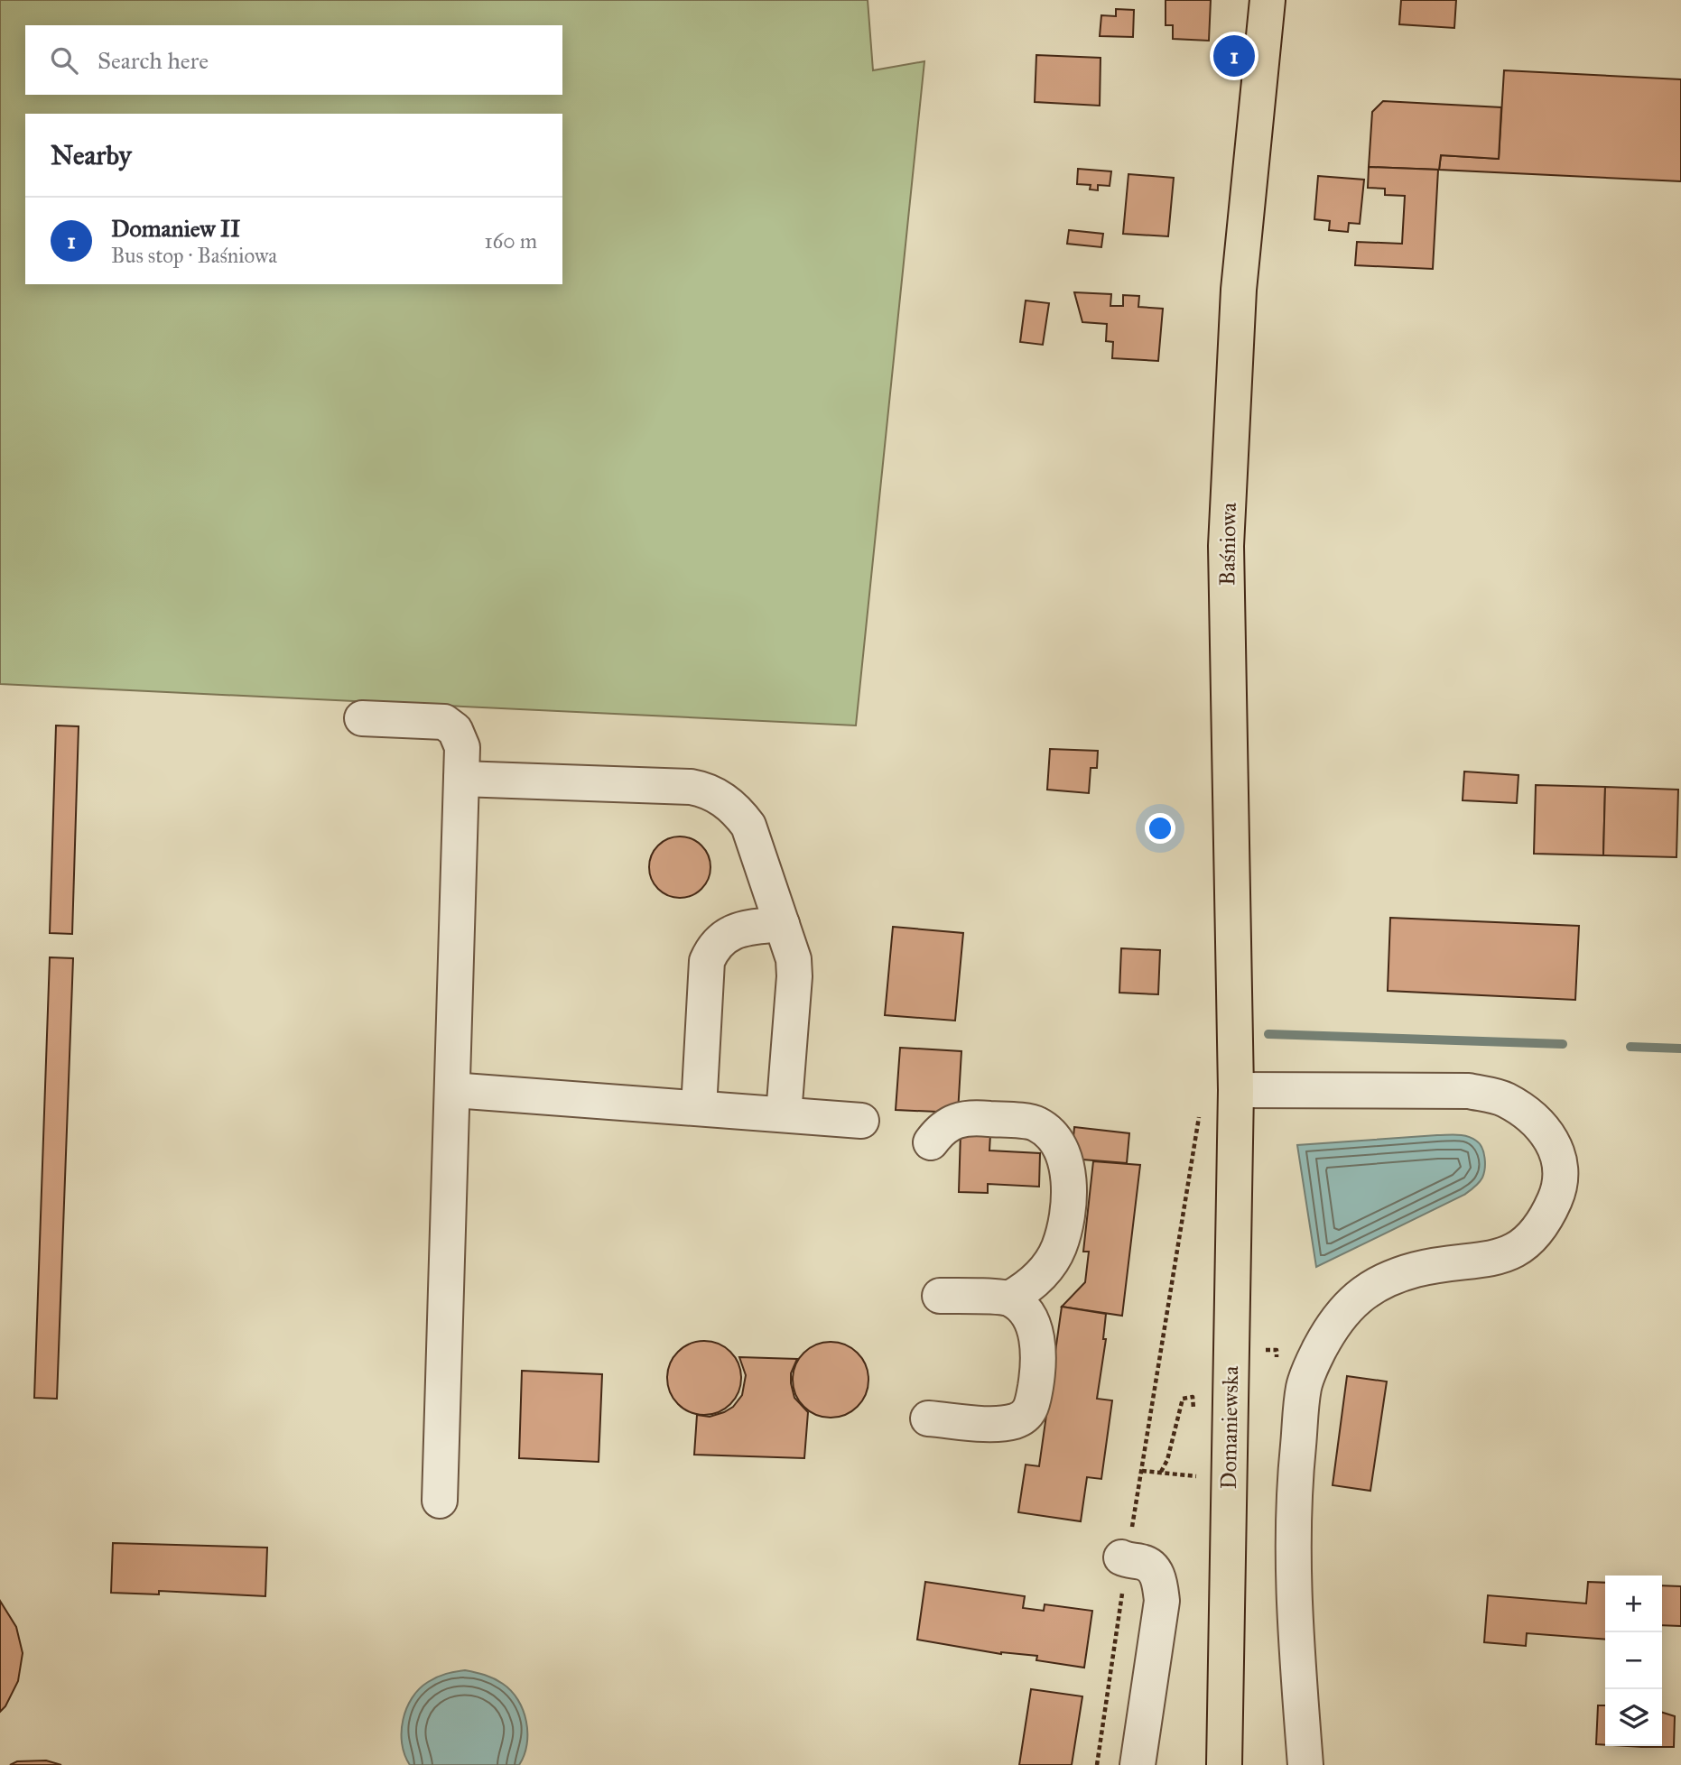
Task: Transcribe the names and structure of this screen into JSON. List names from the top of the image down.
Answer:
{
  "streets": {
    "main road": ["Baśniowa", "Domaniewska"]
  },
  "crossings": [
    ["Baśniowa", "Domaniewska"]
  ],
  "page": {
    "search": "Search here",
    "pins": "1",
    "heading": "Nearby",
    "list": [
      {
        "mark": "1",
        "name": "Domaniew II",
        "note": "Bus stop · Baśniowa",
        "value": "160 m"
      }
    ],
    "map_buttons": ["+", "−"]
  }
}
